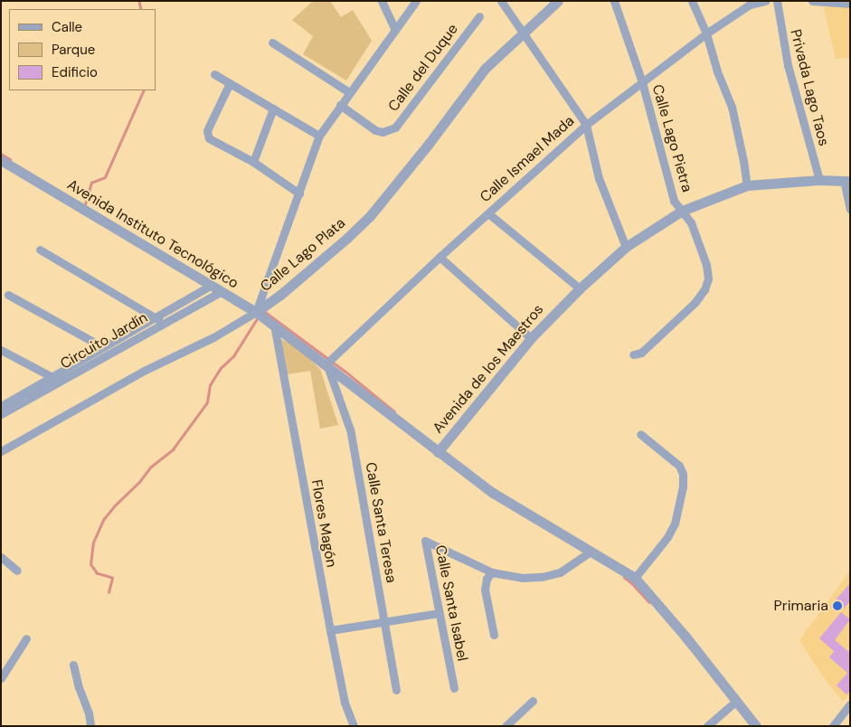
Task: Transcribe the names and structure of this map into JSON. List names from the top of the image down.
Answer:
{
  "streets": {
    "street": [
      "Calle del Duque",
      "Privada Lago Taos",
      "Calle Lago Pietra",
      "Calle Ismael Mada",
      "Avenida Instituto Tecnológico",
      "Calle Lago Plata",
      "Circuito Jardín",
      "Avenida de los Maestros",
      "Calle Santa Teresa",
      "Flores Magón",
      "Calle Santa Isabel"
    ]
  },
  "crossings": [
    ["Privada Lago Taos", "Avenida de los Maestros"],
    ["Calle Lago Pietra", "Calle Ismael Mada"],
    ["Calle Lago Pietra", "Avenida de los Maestros"],
    ["Calle Ismael Mada", "Avenida Instituto Tecnológico"],
    ["Calle Ismael Mada", "Calle Santa Teresa"],
    ["Avenida Instituto Tecnológico", "Calle Lago Plata"],
    ["Avenida Instituto Tecnológico", "Circuito Jardín"],
    ["Avenida Instituto Tecnológico", "Avenida de los Maestros"],
    ["Avenida Instituto Tecnológico", "Calle Santa Teresa"],
    ["Avenida Instituto Tecnológico", "Flores Magón"],
    ["Avenida Instituto Tecnológico", "Calle Santa Isabel"]
  ],
  "places": ["Primaria"],
  "legend": ["Calle", "Parque", "Edificio"]
}
